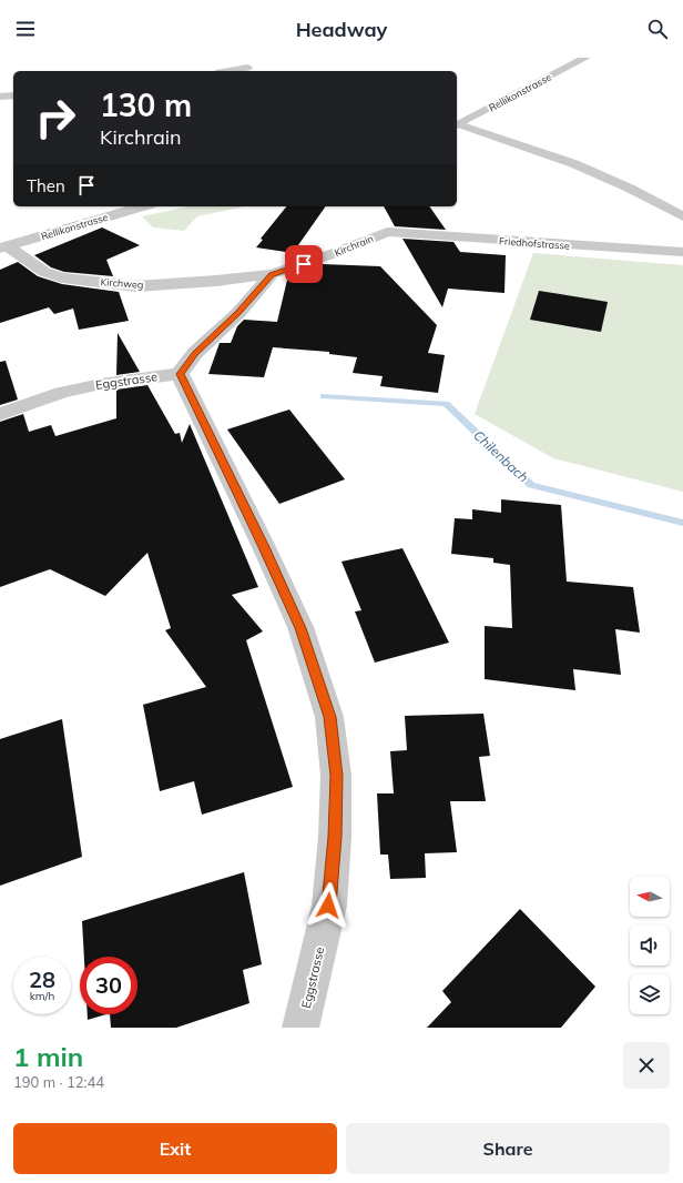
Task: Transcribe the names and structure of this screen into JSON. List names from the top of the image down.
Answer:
{
  "streets": {
    "street": [
      "Rellikonstrasse",
      "Friedhofstrasse",
      "Kirchrain",
      "Kirchweg",
      "Eggstrasse"
    ]
  },
  "crossings": [
    ["Rellikonstrasse", "Kirchweg"],
    ["Friedhofstrasse", "Kirchrain"],
    ["Kirchrain", "Kirchweg"],
    ["Kirchrain", "Eggstrasse"]
  ],
  "water": ["Chilenbach"],
  "north": "left",
  "page": {
    "header": "Headway",
    "turn": ["130 m", "Kirchrain"],
    "then": "Then",
    "speed": "28 km/h",
    "limit": "30",
    "heading": ["1 min", "190 m · 12:44"],
    "buttons": ["Exit", "Share"]
  }
}
